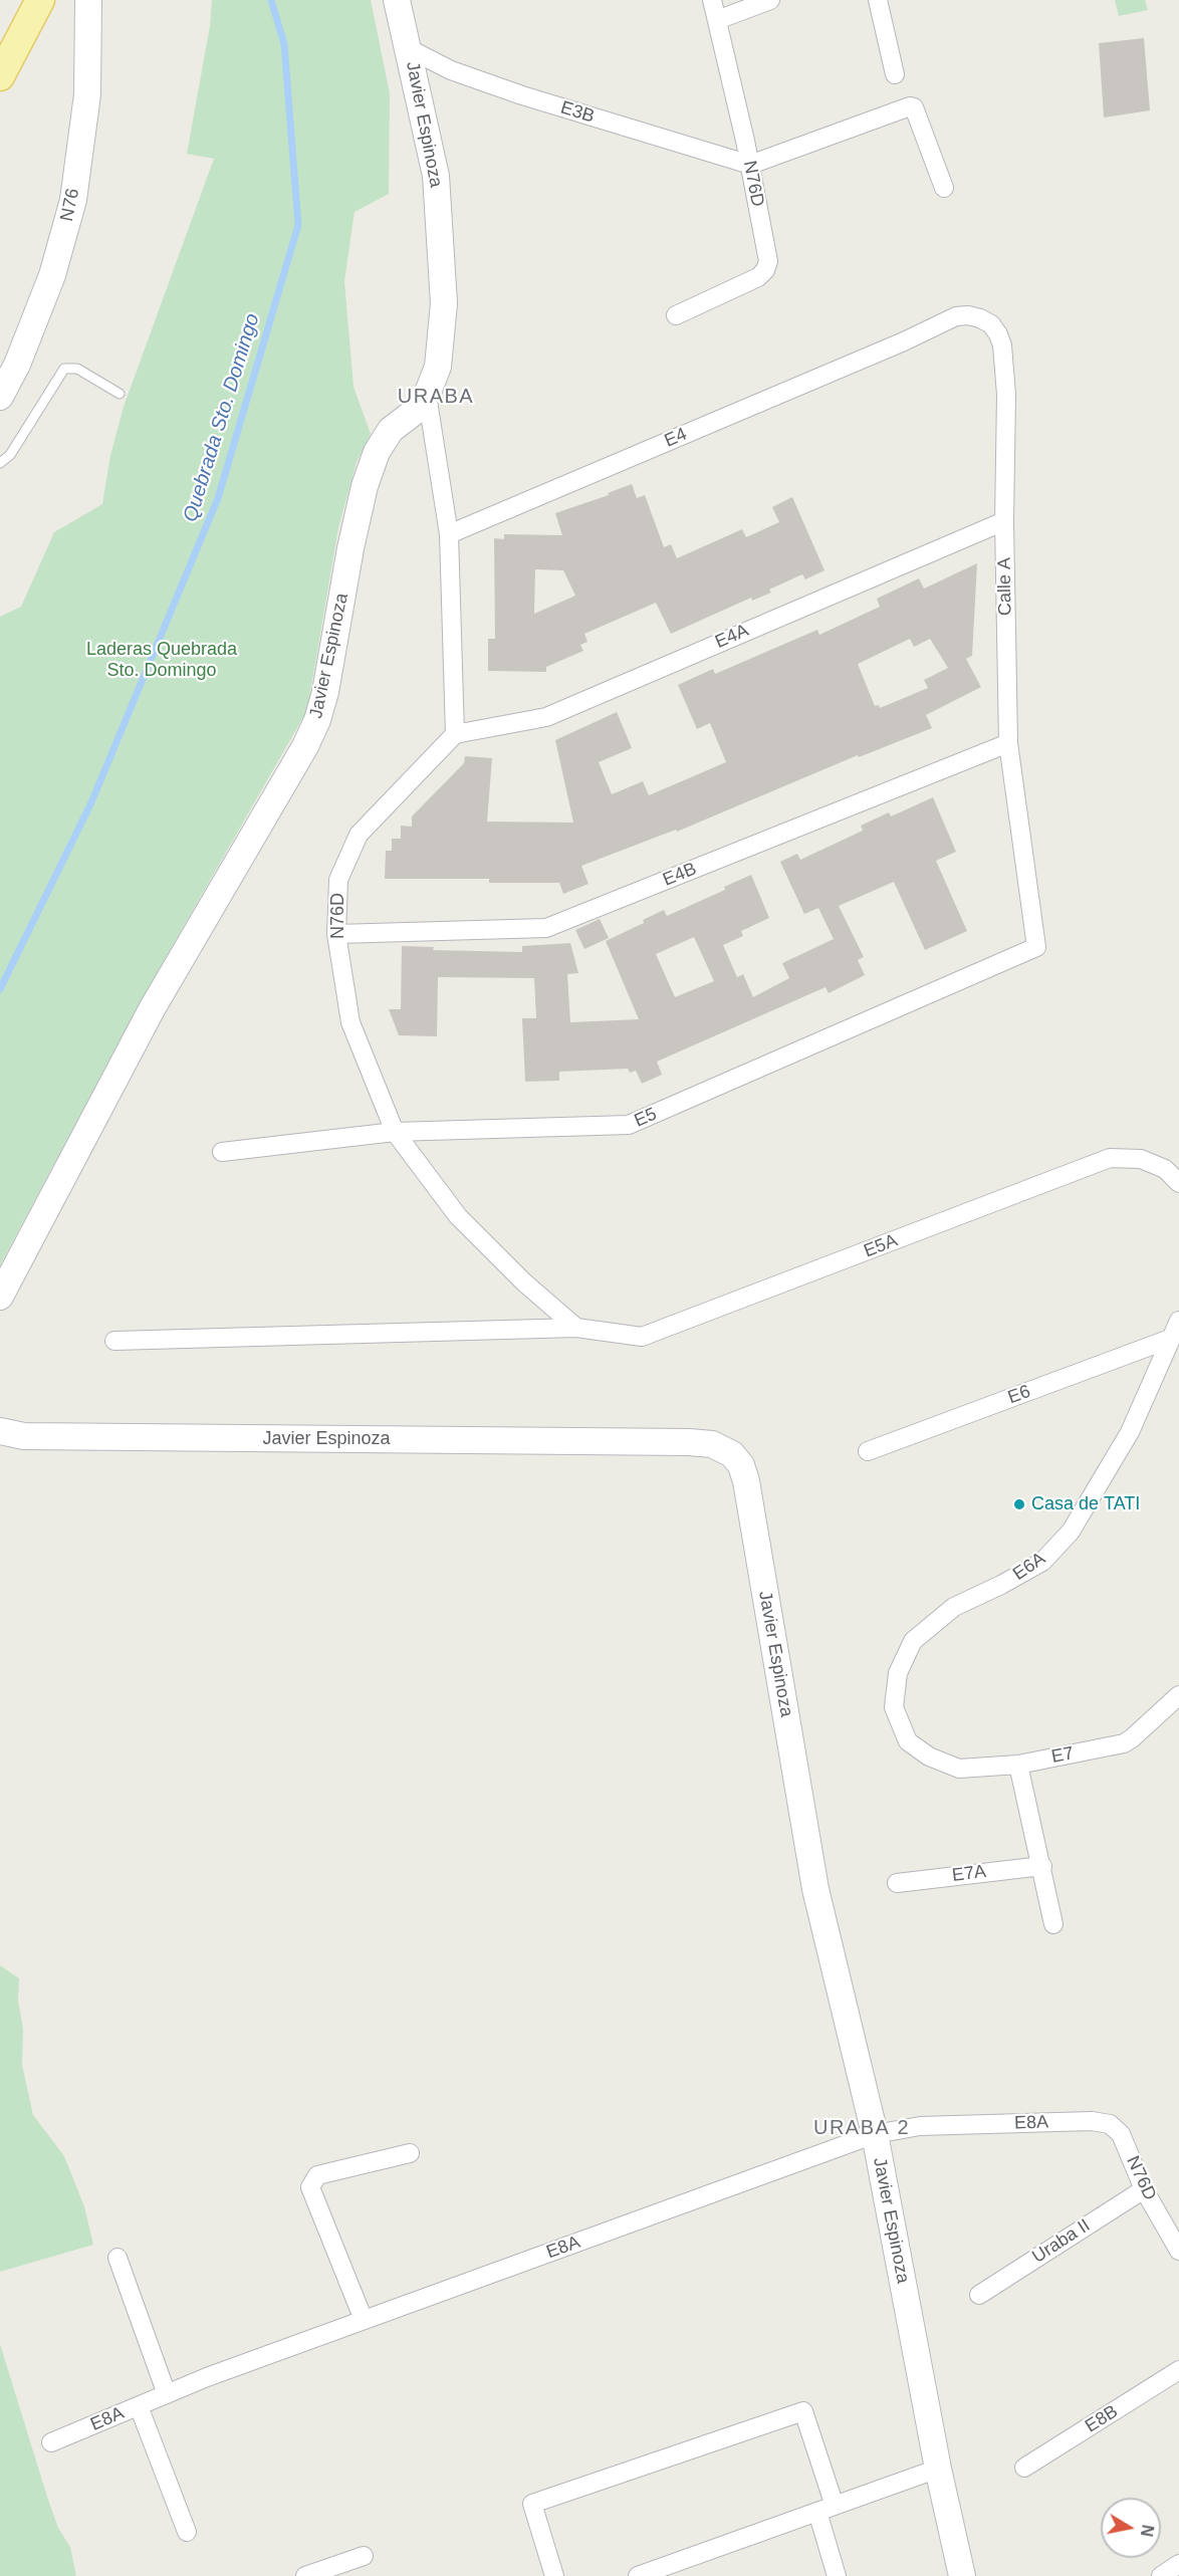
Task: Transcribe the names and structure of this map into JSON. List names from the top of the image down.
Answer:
{
  "streets": {
    "street": [
      "E3B",
      "Javier Espinoza",
      "N76D",
      "N76",
      "E4",
      "Calle A",
      "E4A",
      "E4B",
      "E5",
      "E5A",
      "E6",
      "E6A",
      "E7",
      "E7A",
      "E8A",
      "Uraba II",
      "E8B"
    ]
  },
  "crossings": [
    ["E3B", "Javier Espinoza"],
    ["E3B", "N76D"],
    ["Javier Espinoza", "E8A"],
    ["N76D", "E4A"],
    ["N76D", "E4B"],
    ["N76D", "E5"],
    ["N76D", "E5A"],
    ["N76D", "E8A"],
    ["N76D", "Uraba II"],
    ["E4", "Calle A"],
    ["Calle A", "E4A"],
    ["Calle A", "E4B"],
    ["Calle A", "E5"],
    ["E6", "E6A"],
    ["E6A", "E7"]
  ],
  "districts": ["URABA", "URABA 2"],
  "water": ["Quebrada Sto. Domingo"],
  "parks": ["Laderas Quebrada Sto. Domingo"],
  "places": ["Casa de TATI"],
  "north": "right"
}
